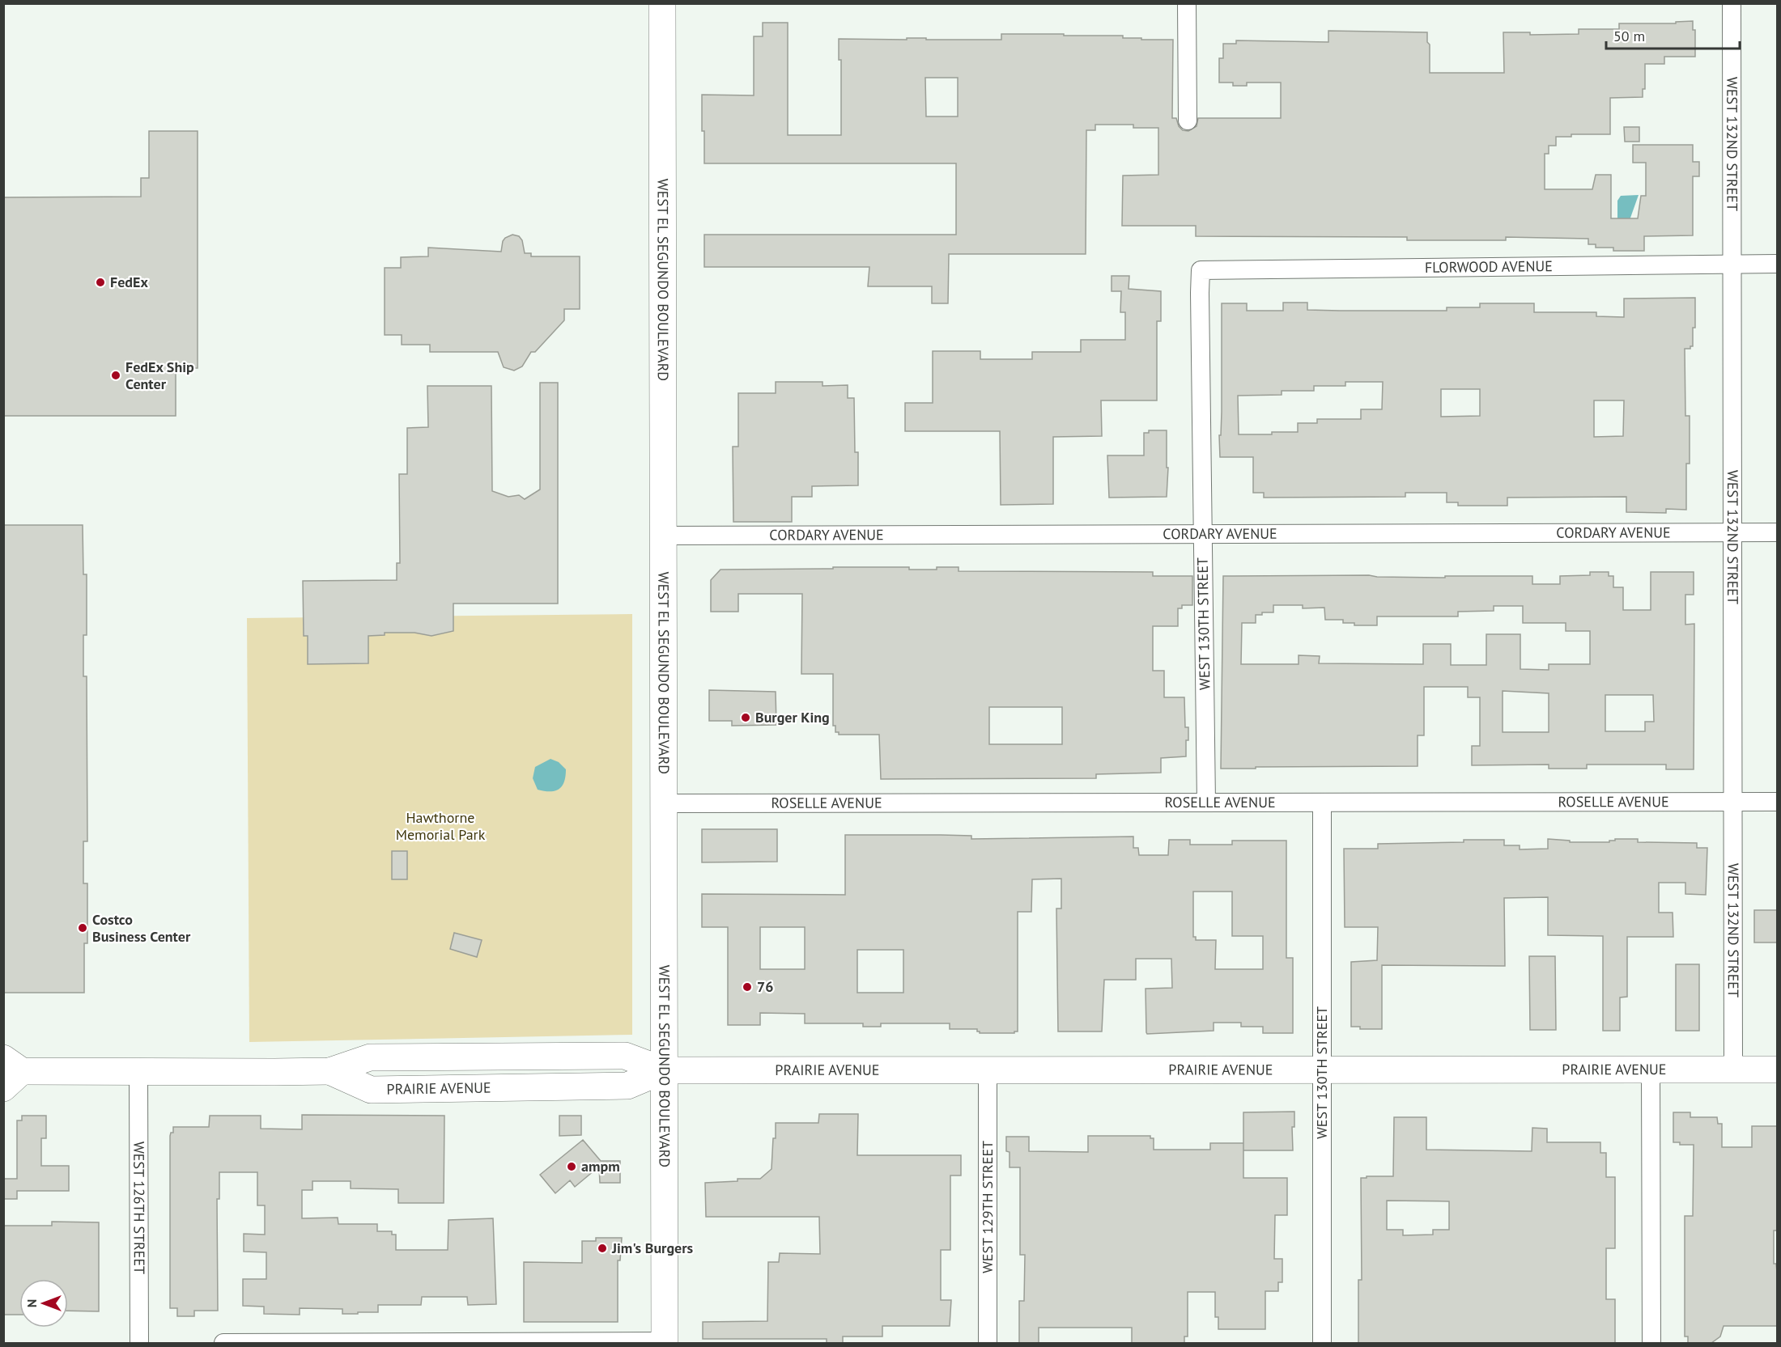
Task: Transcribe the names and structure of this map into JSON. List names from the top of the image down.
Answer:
{
  "streets": {
    "main road": ["WEST EL SEGUNDO BOULEVARD", "PRAIRIE AVENUE"],
    "street": [
      "WEST 132ND STREET",
      "FLORWOOD AVENUE",
      "CORDARY AVENUE",
      "WEST 130TH STREET",
      "ROSELLE AVENUE",
      "WEST 129TH STREET",
      "WEST 126TH STREET"
    ]
  },
  "crossings": [
    ["WEST 132ND STREET", "FLORWOOD AVENUE"],
    ["WEST 132ND STREET", "CORDARY AVENUE"],
    ["WEST 132ND STREET", "ROSELLE AVENUE"],
    ["WEST 132ND STREET", "PRAIRIE AVENUE"],
    ["FLORWOOD AVENUE", "WEST 130TH STREET"],
    ["WEST EL SEGUNDO BOULEVARD", "CORDARY AVENUE"],
    ["WEST EL SEGUNDO BOULEVARD", "ROSELLE AVENUE"],
    ["WEST EL SEGUNDO BOULEVARD", "PRAIRIE AVENUE"],
    ["CORDARY AVENUE", "WEST 130TH STREET"],
    ["WEST 130TH STREET", "ROSELLE AVENUE"],
    ["WEST 130TH STREET", "PRAIRIE AVENUE"],
    ["PRAIRIE AVENUE", "WEST 129TH STREET"],
    ["PRAIRIE AVENUE", "WEST 126TH STREET"]
  ],
  "parks": ["Hawthorne Memorial Park"],
  "places": [
    "FedEx",
    "FedEx Ship Center",
    "Burger King",
    "Costco Business Center",
    "76",
    "ampm",
    "Jim's Burgers"
  ],
  "scale_bar": "50 m",
  "north": "left"
}
